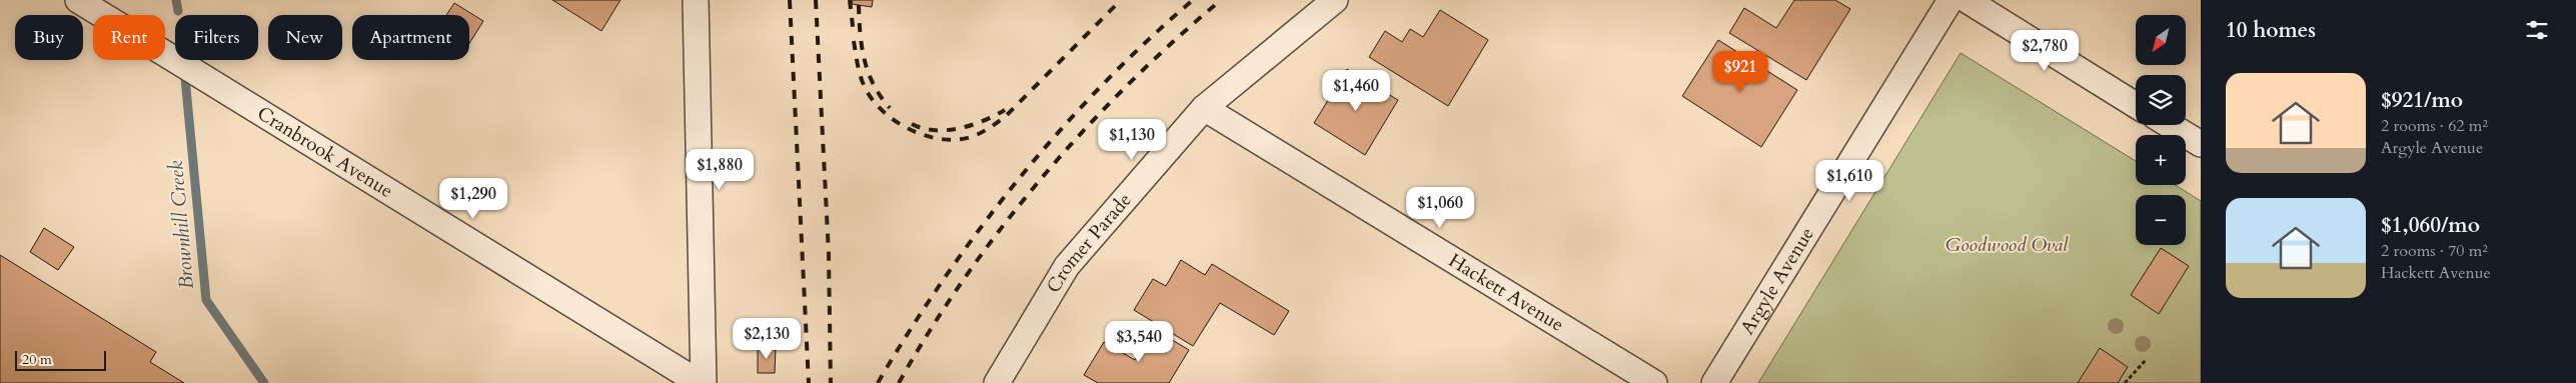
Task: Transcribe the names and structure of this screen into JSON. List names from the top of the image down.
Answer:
{
  "streets": {
    "street": [
      "Cranbrook Avenue",
      "Cromer Parade",
      "Argyle Avenue",
      "Hackett Avenue"
    ]
  },
  "crossings": [
    ["Cromer Parade", "Hackett Avenue"]
  ],
  "water": ["Brownhill Creek"],
  "parks": ["Goodwood Oval"],
  "scale_bar": "20 m",
  "north": "bottom left",
  "page": {
    "heading": "10 homes",
    "map_buttons": ["+", "−"],
    "chip": [
      "Buy",
      "Rent",
      "Filters",
      "New",
      "Apartment"
    ],
    "price": [
      "$2,780",
      "$921",
      "$1,460",
      "$1,130",
      "$1,880",
      "$1,610",
      "$1,290",
      "$1,060",
      "$2,130",
      "$3,540"
    ],
    "list": [
      {
        "name": "$921/mo",
        "note": "2 rooms · 62 m² · Argyle Avenue"
      },
      {
        "name": "$1,060/mo",
        "note": "2 rooms · 70 m² · Hackett Avenue"
      }
    ],
    "scale": "20 m"
  }
}
